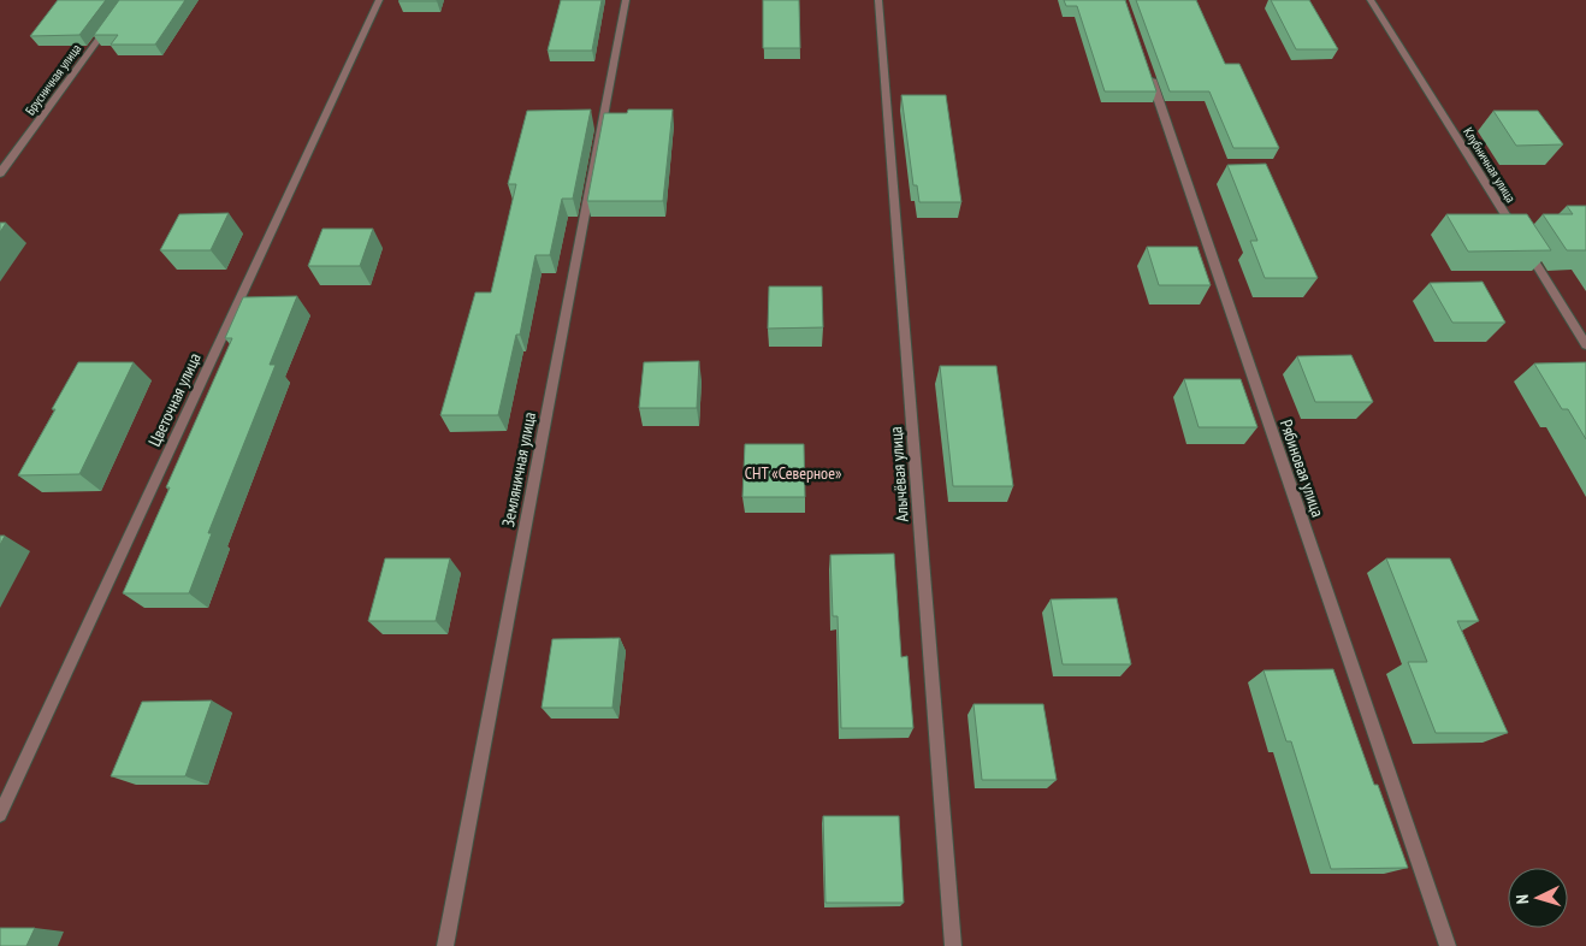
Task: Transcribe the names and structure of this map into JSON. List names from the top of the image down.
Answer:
{
  "streets": {
    "street": [
      "Брусничная улица",
      "Клубничная улица",
      "Цветочная улица",
      "Рябиновая улица",
      "Земляничная улица",
      "Алычёвая улица"
    ]
  },
  "parks": ["СНТ «Северное»"],
  "north": "left"
}
